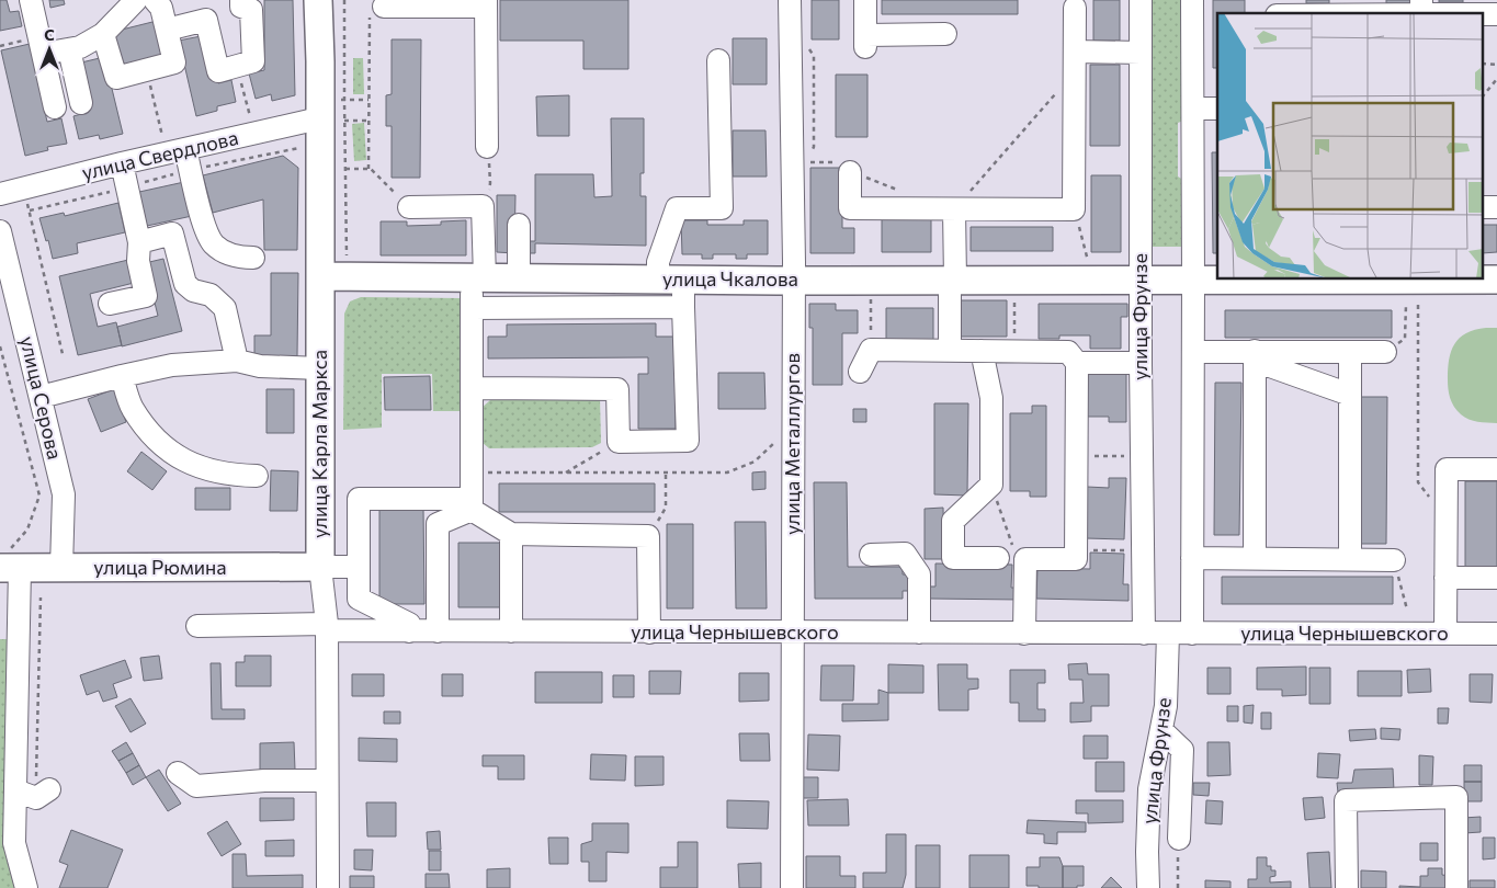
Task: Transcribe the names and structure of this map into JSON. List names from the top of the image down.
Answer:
{
  "streets": {
    "main road": ["улица Чкалова", "улица Карла Маркса", "улица Рюмина"],
    "street": [
      "улица Свердлова",
      "улица Фрунзе",
      "улица Серова",
      "улица Металлургов",
      "улица Чернышевского"
    ]
  },
  "crossings": [
    ["улица Свердлова", "улица Карла Маркса"],
    ["улица Чкалова", "улица Фрунзе"],
    ["улица Чкалова", "улица Карла Маркса"],
    ["улица Чкалова", "улица Металлургов"],
    ["улица Фрунзе", "улица Чернышевского"],
    ["улица Серова", "улица Рюмина"],
    ["улица Карла Маркса", "улица Рюмина"],
    ["улица Карла Маркса", "улица Чернышевского"],
    ["улица Металлургов", "улица Чернышевского"]
  ],
  "north": "top"
}
